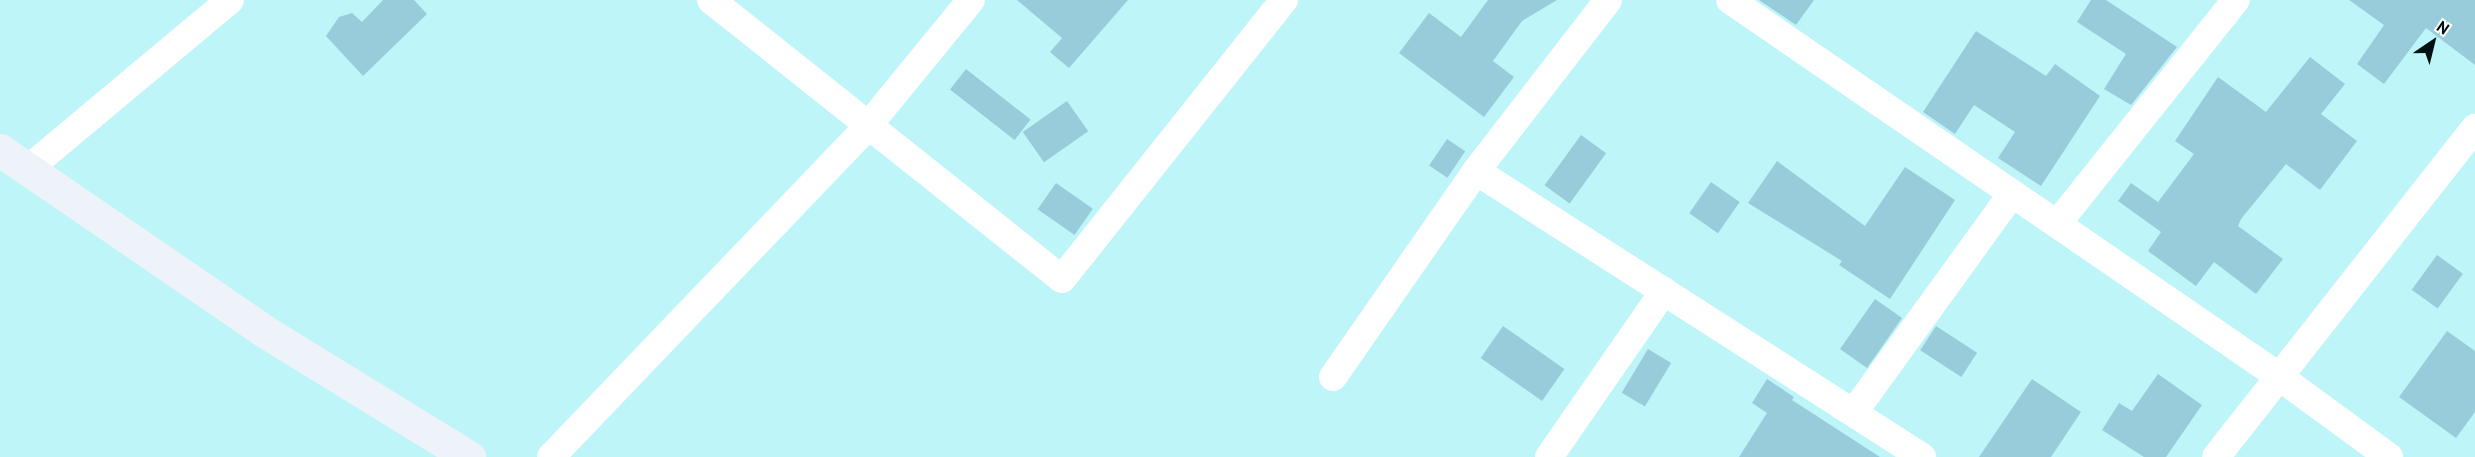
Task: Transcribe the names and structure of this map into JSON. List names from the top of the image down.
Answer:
{
  "north": "top right"
}
